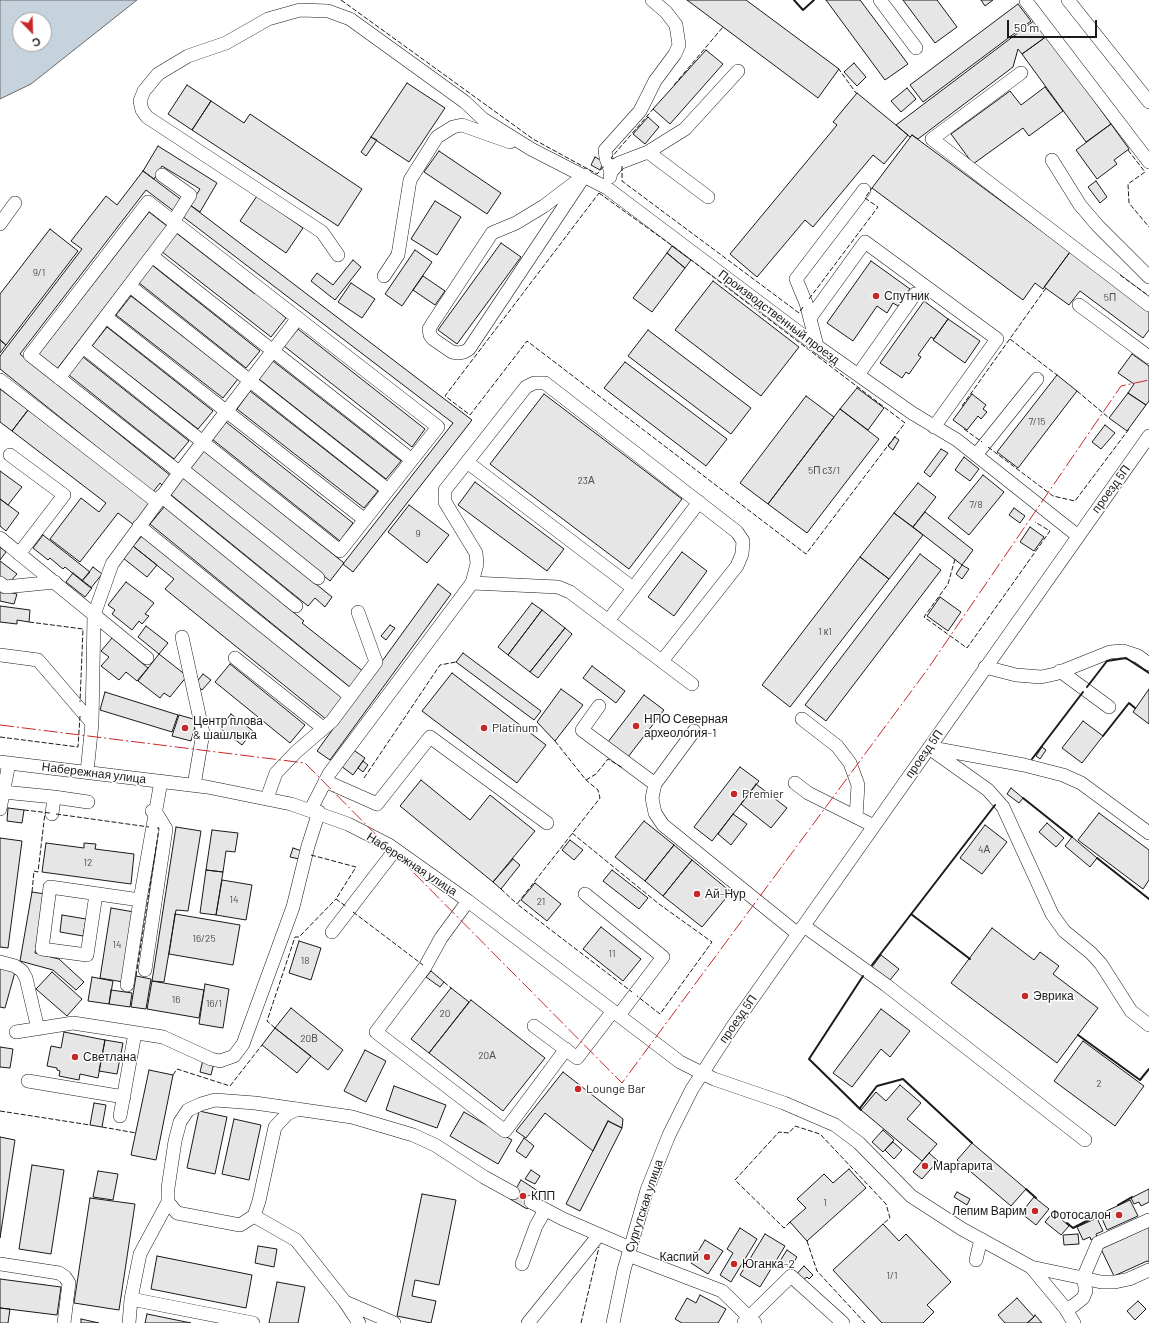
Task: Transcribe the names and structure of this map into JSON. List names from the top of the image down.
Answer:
{
  "streets": {
    "street": [
      "Производственный проезд",
      "проезд 5П",
      "Набережная улица",
      "Сургутская улица"
    ]
  },
  "crossings": [
    ["Производственный проезд", "проезд 5П"],
    ["проезд 5П", "Набережная улица"],
    ["проезд 5П", "Сургутская улица"],
    ["Набережная улица", "Сургутская улица"]
  ],
  "places": [
    "Спутник",
    "НПО Северная археология-1",
    "Центр плова & шашлыка",
    "Platinum",
    "Premier",
    "Ай-Нур",
    "Эврика",
    "Светлана",
    "Lounge Bar",
    "Маргарита",
    "КПП",
    "Лепим Варим",
    "Фотосалон",
    "Каспий",
    "Юганка-2"
  ],
  "house_numbers": [
    "9/1",
    "5П",
    "7/15",
    "5П с3/1",
    "23А",
    "7/8",
    "9",
    "1 к1",
    "4А",
    "12",
    "14",
    "21",
    "16/25",
    "14",
    "11",
    "18",
    "16",
    "16/1",
    "20",
    "20В",
    "20А",
    "2",
    "1",
    "1/1"
  ],
  "scale_bar": "50 m",
  "north": "bottom right"
}
